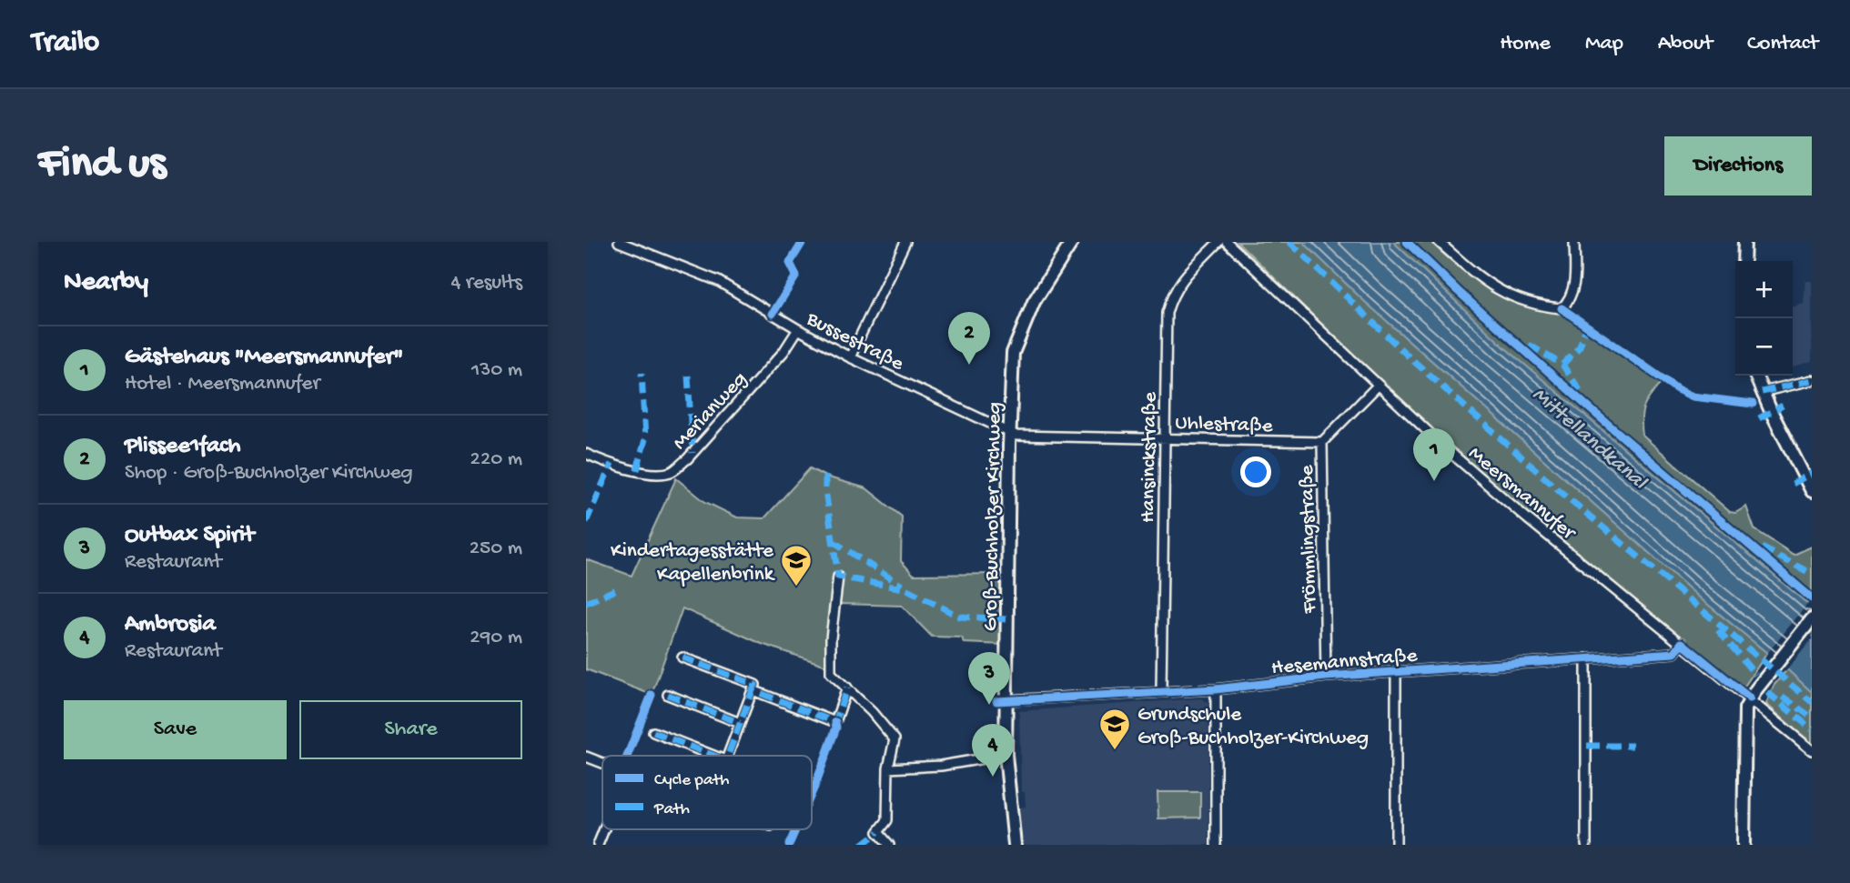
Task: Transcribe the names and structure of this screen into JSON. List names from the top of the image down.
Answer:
{
  "streets": {
    "street": [
      "Bussestraße",
      "Merianweg",
      "Uhlestraße",
      "Hansinckstraße",
      "Meersmannufer",
      "Groß-Buchholzer Kirchweg",
      "Frömmlingstraße",
      "Hesemannstraße"
    ]
  },
  "crossings": [
    ["Bussestraße", "Merianweg"],
    ["Bussestraße", "Uhlestraße"],
    ["Bussestraße", "Groß-Buchholzer Kirchweg"],
    ["Uhlestraße", "Hansinckstraße"],
    ["Uhlestraße", "Groß-Buchholzer Kirchweg"],
    ["Uhlestraße", "Frömmlingstraße"],
    ["Hansinckstraße", "Hesemannstraße"],
    ["Meersmannufer", "Frömmlingstraße"],
    ["Meersmannufer", "Hesemannstraße"],
    ["Groß-Buchholzer Kirchweg", "Hesemannstraße"],
    ["Frömmlingstraße", "Hesemannstraße"]
  ],
  "water": ["Mittellandkanal"],
  "places": {
    "school or university": ["Kindertagesstätte Kapellenbrink", "Grundschule Groß-Buchholzer-Kirchweg"]
  },
  "legend": ["Cycle path", "Path"],
  "page": {
    "header": "Trailo",
    "nav": [
      "Home",
      "Map",
      "About",
      "Contact"
    ],
    "buttons": [
      "Directions",
      ["Save", "Share"]
    ],
    "title": "Find us",
    "heading": ["Nearby", "4 results"],
    "map_buttons": ["+", "−"],
    "pins": [
      "2",
      "1",
      "3",
      "4"
    ],
    "list": [
      {
        "mark": "1",
        "name": "Gästehaus \"Meersmannufer\"",
        "note": "Hotel · Meersmannufer",
        "value": "130 m"
      },
      {
        "mark": "2",
        "name": "Plissee1fach",
        "note": "Shop · Groß-Buchholzer Kirchweg",
        "value": "220 m"
      },
      {
        "mark": "3",
        "name": "Outbax Spirit",
        "note": "Restaurant",
        "value": "250 m"
      },
      {
        "mark": "4",
        "name": "Ambrosia",
        "note": "Restaurant",
        "value": "290 m"
      }
    ]
  }
}
